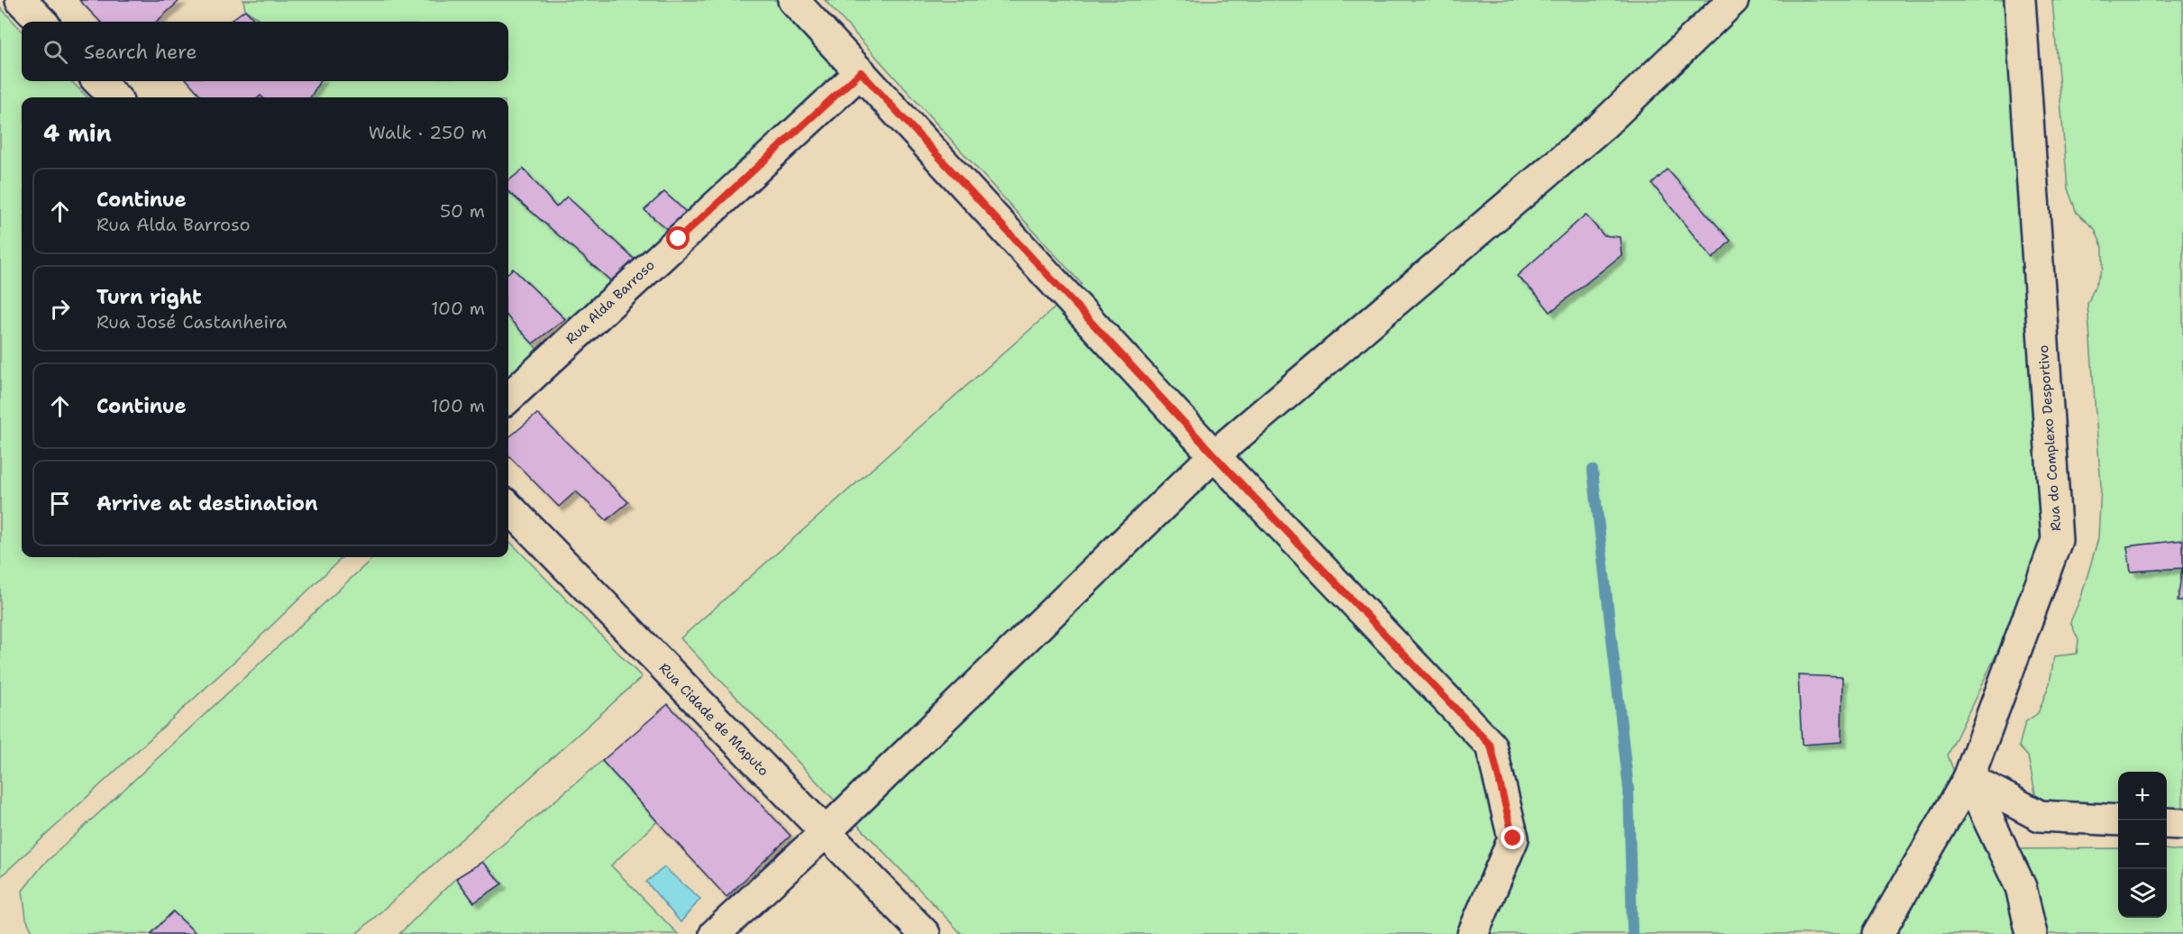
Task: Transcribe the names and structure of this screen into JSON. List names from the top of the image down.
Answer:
{
  "streets": {
    "street": ["Rua Alda Barroso", "Rua do Complexo Desportivo", "Rua Cidade de Maputo"]
  },
  "page": {
    "search": "Search here",
    "heading": ["4 min", "Walk · 250 m"],
    "list": [
      ["Continue", "Rua Alda Barroso", "50 m"],
      ["Turn right", "Rua José Castanheira", "100 m"],
      ["Continue", "100 m"],
      "Arrive at destination"
    ],
    "map_buttons": ["+", "−"]
  }
}
